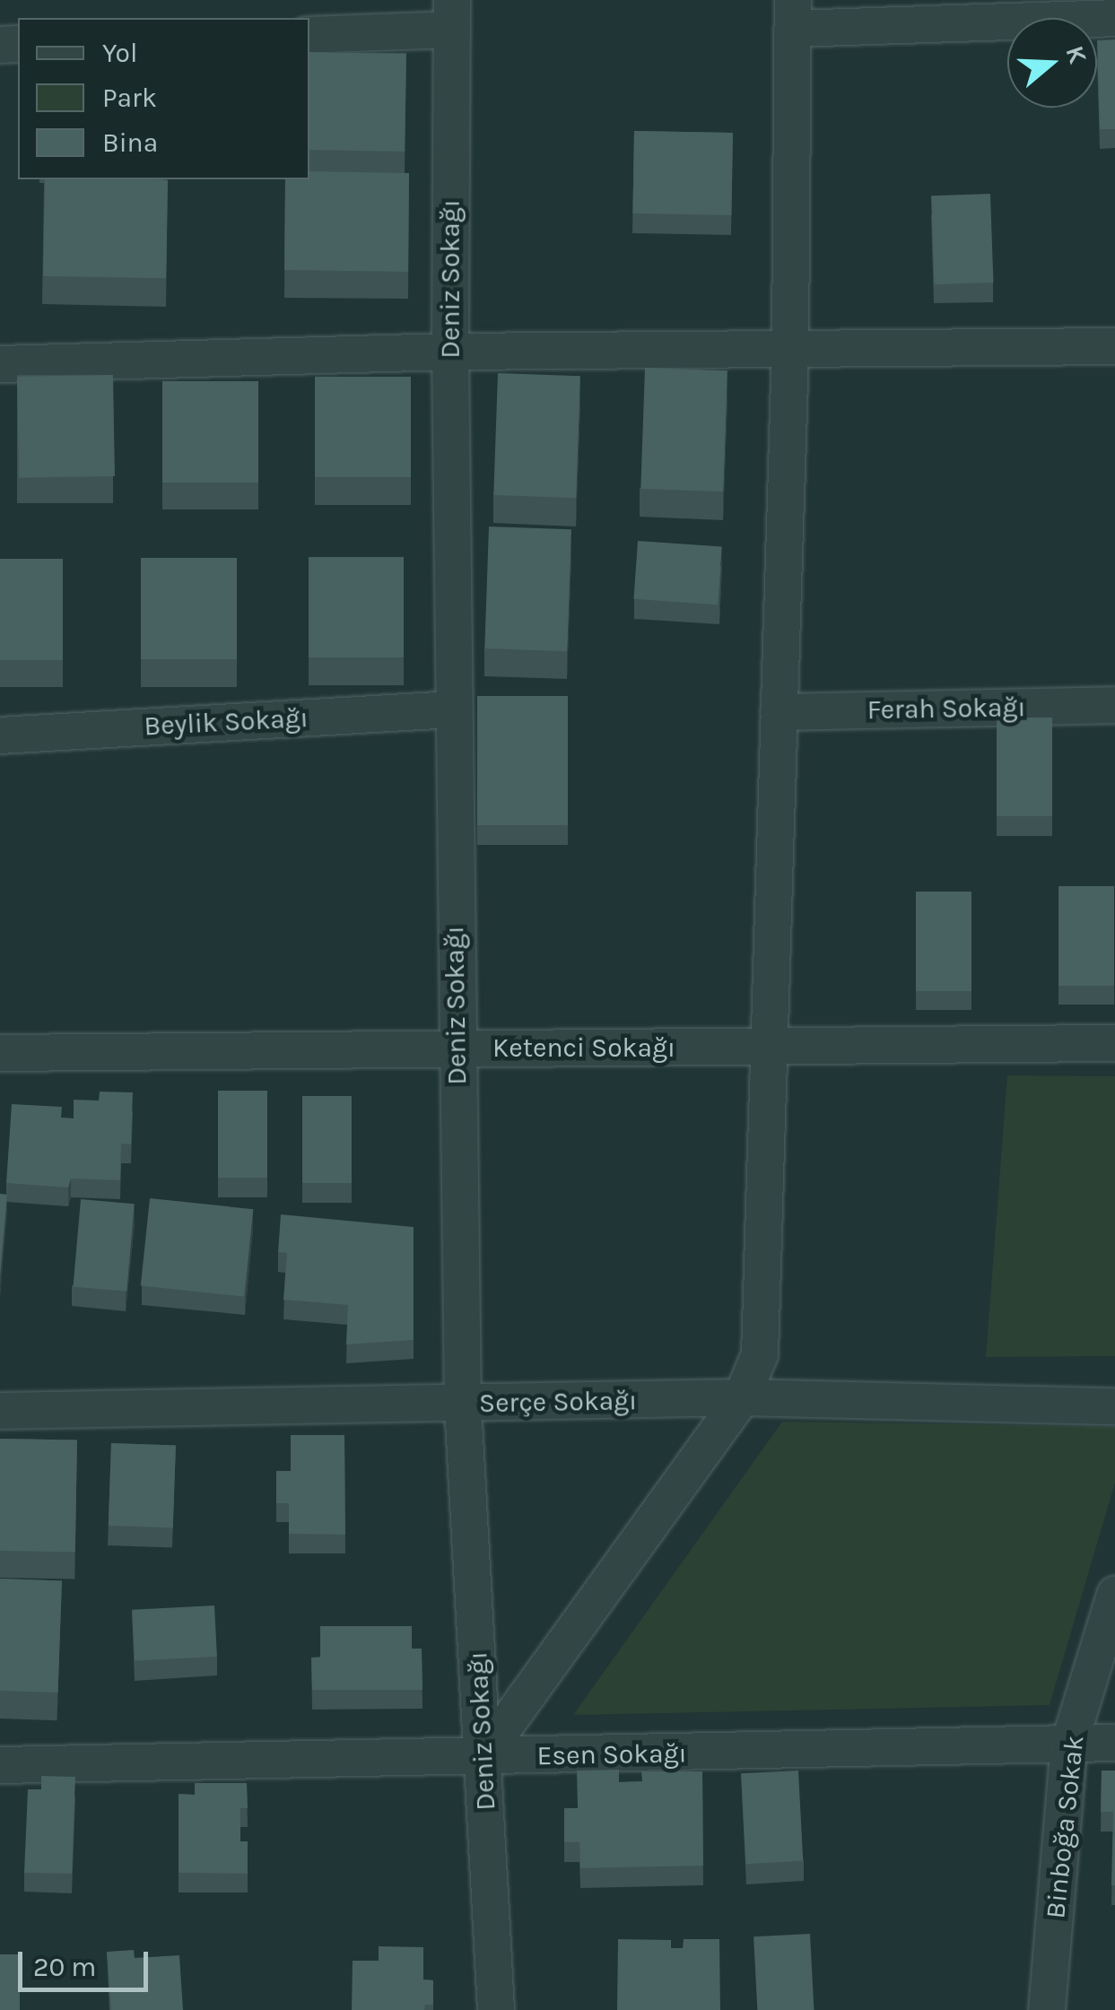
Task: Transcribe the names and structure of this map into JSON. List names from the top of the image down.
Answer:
{
  "streets": {
    "street": [
      "Deniz Sokağı",
      "Ferah Sokağı",
      "Beylik Sokağı",
      "Ketenci Sokağı",
      "Serçe Sokağı",
      "Esen Sokağı",
      "Binboğa Sokak"
    ]
  },
  "crossings": [
    ["Deniz Sokağı", "Beylik Sokağı"],
    ["Deniz Sokağı", "Ketenci Sokağı"],
    ["Deniz Sokağı", "Serçe Sokağı"],
    ["Deniz Sokağı", "Esen Sokağı"],
    ["Esen Sokağı", "Binboğa Sokak"]
  ],
  "legend": ["Yol", "Park", "Bina"],
  "scale_bar": "20 m",
  "north": "right"
}
